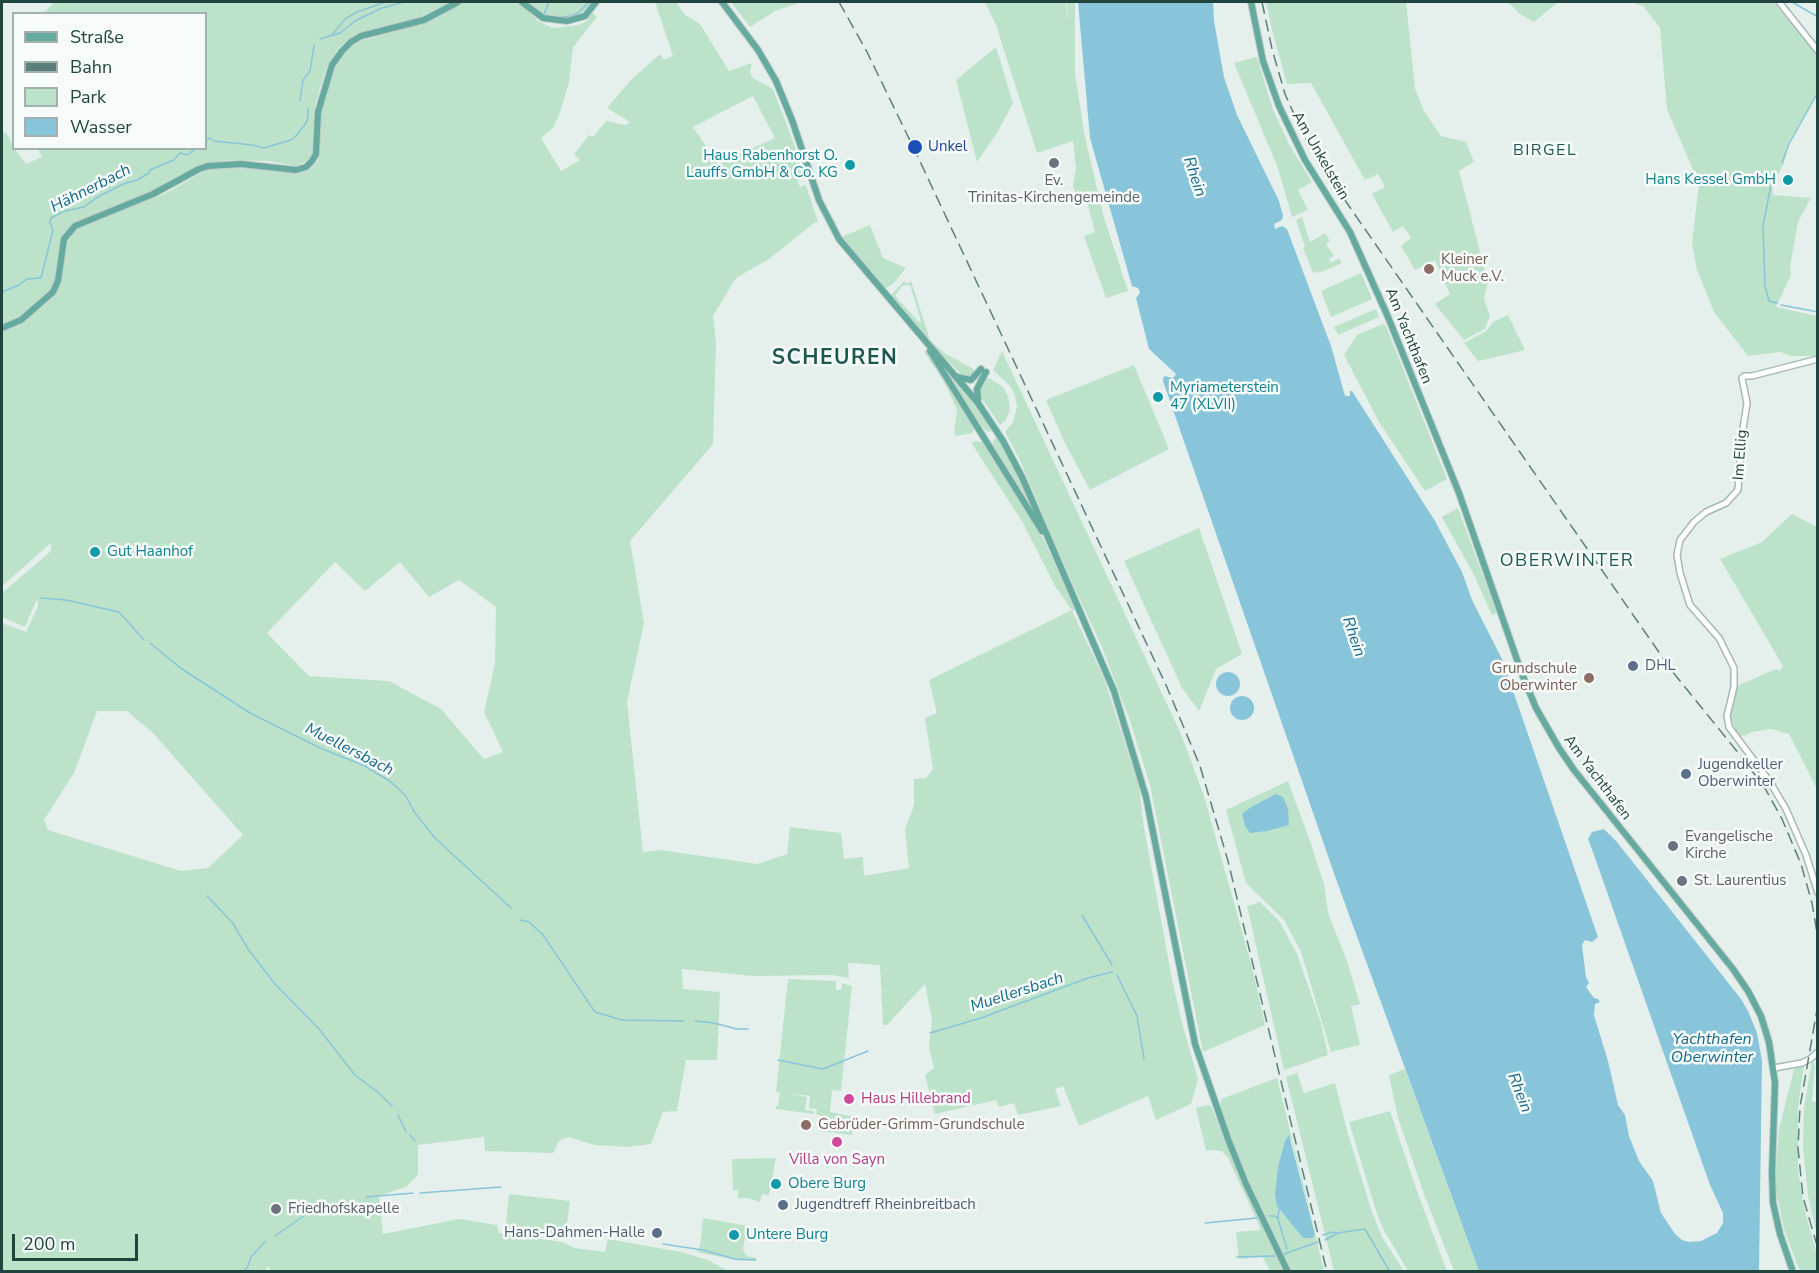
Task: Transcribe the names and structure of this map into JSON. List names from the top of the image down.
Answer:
{
  "streets": {
    "main road": ["Am Unkelstein", "Am Yachthafen"],
    "street": ["Im Ellig"]
  },
  "crossings": [
    ["Am Unkelstein", "Am Yachthafen"]
  ],
  "districts": ["BIRGEL", "SCHEUREN", "OBERWINTER"],
  "water": [
    "Rhein",
    "Hähnerbach",
    "Muellersbach",
    "Yachthafen Oberwinter"
  ],
  "places": [
    "Unkel",
    "Ev. Trinitas-Kirchengemeinde",
    "Haus Rabenhorst O. Lauffs GmbH & Co. KG",
    "Hans Kessel GmbH",
    "Kleiner Muck e.V.",
    "Myriameterstein 47 (XLVII)",
    "Gut Haanhof",
    "DHL",
    "Grundschule Oberwinter",
    "Jugendkeller Oberwinter",
    "Evangelische Kirche",
    "St. Laurentius",
    "Haus Hillebrand",
    "Gebrüder-Grimm-Grundschule",
    "Villa von Sayn",
    "Obere Burg",
    "Jugendtreff Rheinbreitbach",
    "Friedhofskapelle",
    "Hans-Dahmen-Halle",
    "Untere Burg"
  ],
  "legend": [
    "Straße",
    "Bahn",
    "Park",
    "Wasser"
  ],
  "scale_bar": "200 m"
}
